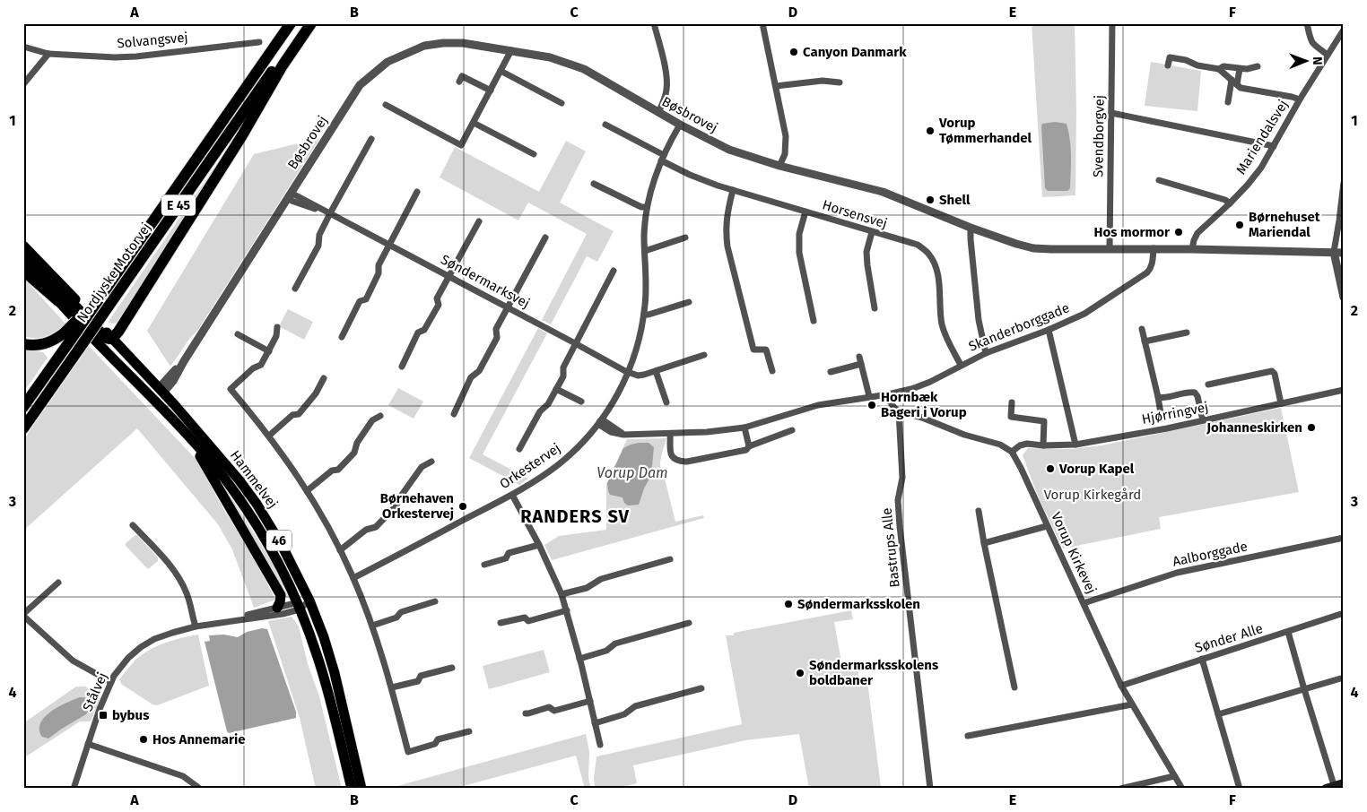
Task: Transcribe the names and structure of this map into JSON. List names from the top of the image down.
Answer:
{
  "streets": {
    "highway": ["E 45", "Nordjyske Motorvej"],
    "main road": ["Hammelvej", "46"],
    "street": [
      "Solvangsvej",
      "Bøsbrovej",
      "Svendborgvej",
      "Mariendalsvej",
      "Horsensvej",
      "Søndermarksvej",
      "Skanderborggade",
      "Hjørringvej",
      "Orkestervej",
      "Bastrups Alle",
      "Vorup Kirkevej",
      "Aalborggade",
      "Sønder Alle",
      "Stålvej"
    ]
  },
  "crossings": [
    ["Bøsbrovej", "Svendborgvej"],
    ["Bøsbrovej", "Mariendalsvej"],
    ["Bøsbrovej", "Søndermarksvej"],
    ["Bøsbrovej", "Skanderborggade"],
    ["Bøsbrovej", "Orkestervej"],
    ["Bøsbrovej", "Hammelvej"],
    ["Horsensvej", "Skanderborggade"],
    ["Horsensvej", "Orkestervej"],
    ["Søndermarksvej", "Orkestervej"],
    ["Skanderborggade", "Orkestervej"],
    ["Hjørringvej", "Vorup Kirkevej"],
    ["Hammelvej", "Stålvej"],
    ["Vorup Kirkevej", "Aalborggade"],
    ["Vorup Kirkevej", "Sønder Alle"]
  ],
  "districts": ["RANDERS SV"],
  "water": ["Vorup Dam"],
  "parks": ["Vorup Kirkegård"],
  "places": {
    "other": [
      "Canyon Danmark",
      "Vorup Tømmerhandel",
      "Shell",
      "Børnehuset Mariendal",
      "Hos mormor",
      "Hornbæk Bageri i Vorup",
      "Johanneskirken",
      "Vorup Kapel",
      "Børnehaven Orkestervej",
      "Søndermarksskolen",
      "Søndermarksskolens boldbaner",
      "Hos Annemarie"
    ],
    "transit": ["bybus"]
  },
  "north": "right",
  "grid": {
    "columns": [
      "A",
      "B",
      "C",
      "D",
      "E",
      "F"
    ],
    "rows": [
      "1",
      "2",
      "3",
      "4"
    ]
  }
}
